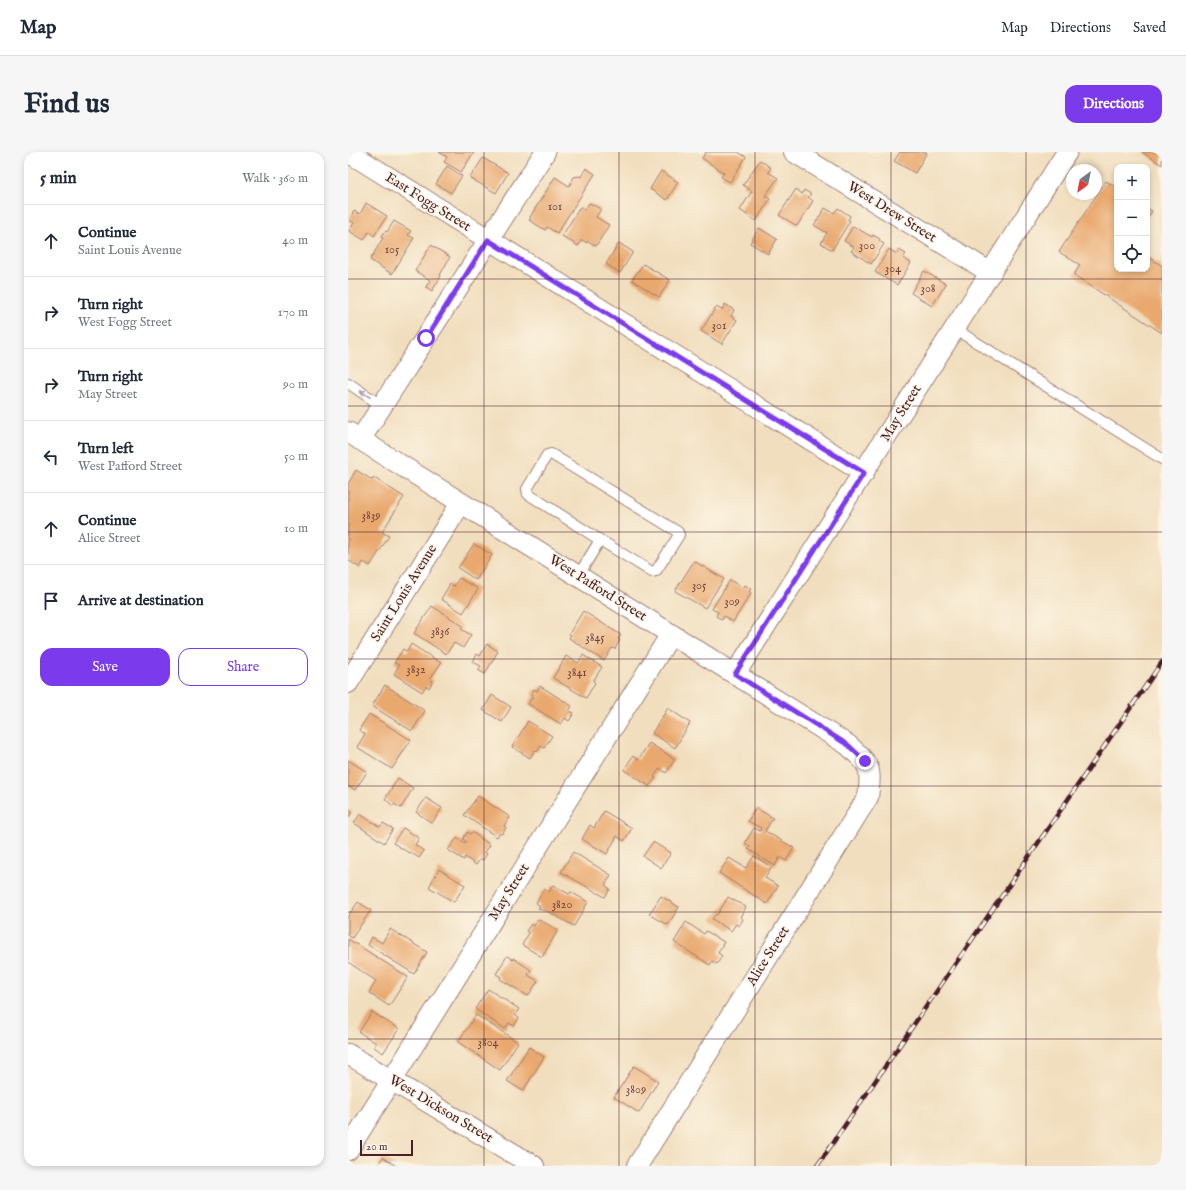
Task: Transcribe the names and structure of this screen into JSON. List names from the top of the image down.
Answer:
{
  "streets": {
    "street": [
      "East Fogg Street",
      "West Drew Street",
      "May Street",
      "West Pafford Street",
      "Saint Louis Avenue",
      "Alice Street",
      "West Dickson Street"
    ]
  },
  "crossings": [
    ["East Fogg Street", "May Street"],
    ["West Drew Street", "May Street"],
    ["May Street", "West Pafford Street"],
    ["May Street", "West Dickson Street"],
    ["West Pafford Street", "Saint Louis Avenue"],
    ["West Pafford Street", "Alice Street"]
  ],
  "house_numbers": [
    "101",
    "300",
    "105",
    "304",
    "308",
    "301",
    "3839",
    "305",
    "309",
    "3836",
    "3845",
    "3832",
    "3841",
    "3820",
    "3804",
    "3809"
  ],
  "scale_bar": "20 m",
  "north": "bottom left",
  "page": {
    "header": "Map",
    "nav": ["Map", "Directions", "Saved"],
    "buttons": [
      "Directions",
      ["Save", "Share"]
    ],
    "title": "Find us",
    "heading": ["5 min", "Walk · 360 m"],
    "map_buttons": ["+", "−"],
    "list": [
      ["Continue", "Saint Louis Avenue", "40 m"],
      ["Turn right", "West Fogg Street", "170 m"],
      ["Turn right", "May Street", "90 m"],
      ["Turn left", "West Pafford Street", "50 m"],
      ["Continue", "Alice Street", "10 m"],
      "Arrive at destination"
    ],
    "scale": "20 m"
  }
}
